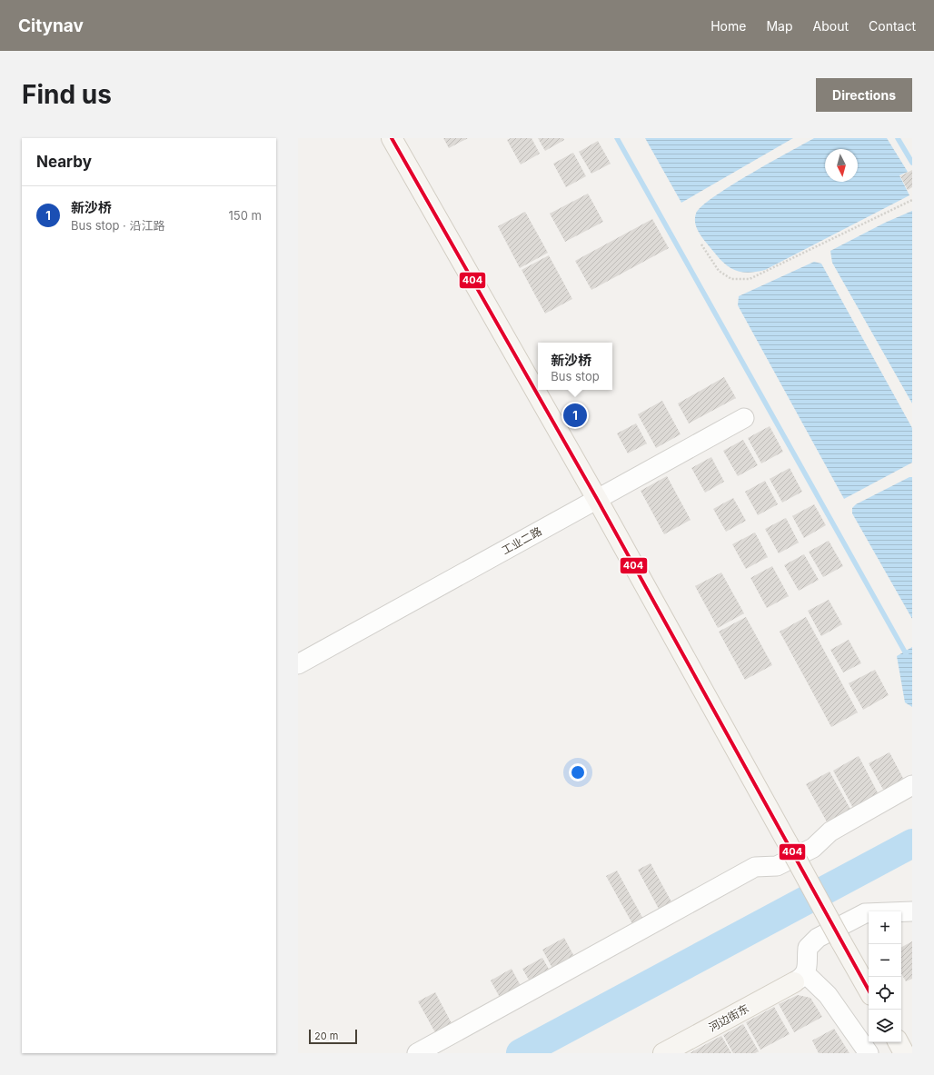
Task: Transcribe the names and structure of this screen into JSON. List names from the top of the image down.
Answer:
{
  "streets": {
    "street": ["工业二路", "河边街东"]
  },
  "lines": ["transit line 404"],
  "scale_bar": "20 m",
  "north": "bottom",
  "page": {
    "header": "Citynav",
    "nav": [
      "Home",
      "Map",
      "About",
      "Contact"
    ],
    "buttons": "Directions",
    "title": "Find us",
    "heading": "Nearby",
    "list": [
      {
        "mark": "1",
        "name": "新沙桥",
        "note": "Bus stop · 沿江路",
        "value": "150 m"
      }
    ],
    "popup": ["新沙桥", "Bus stop"],
    "pins": "1",
    "map_buttons": ["+", "−"],
    "scale": "20 m"
  }
}
